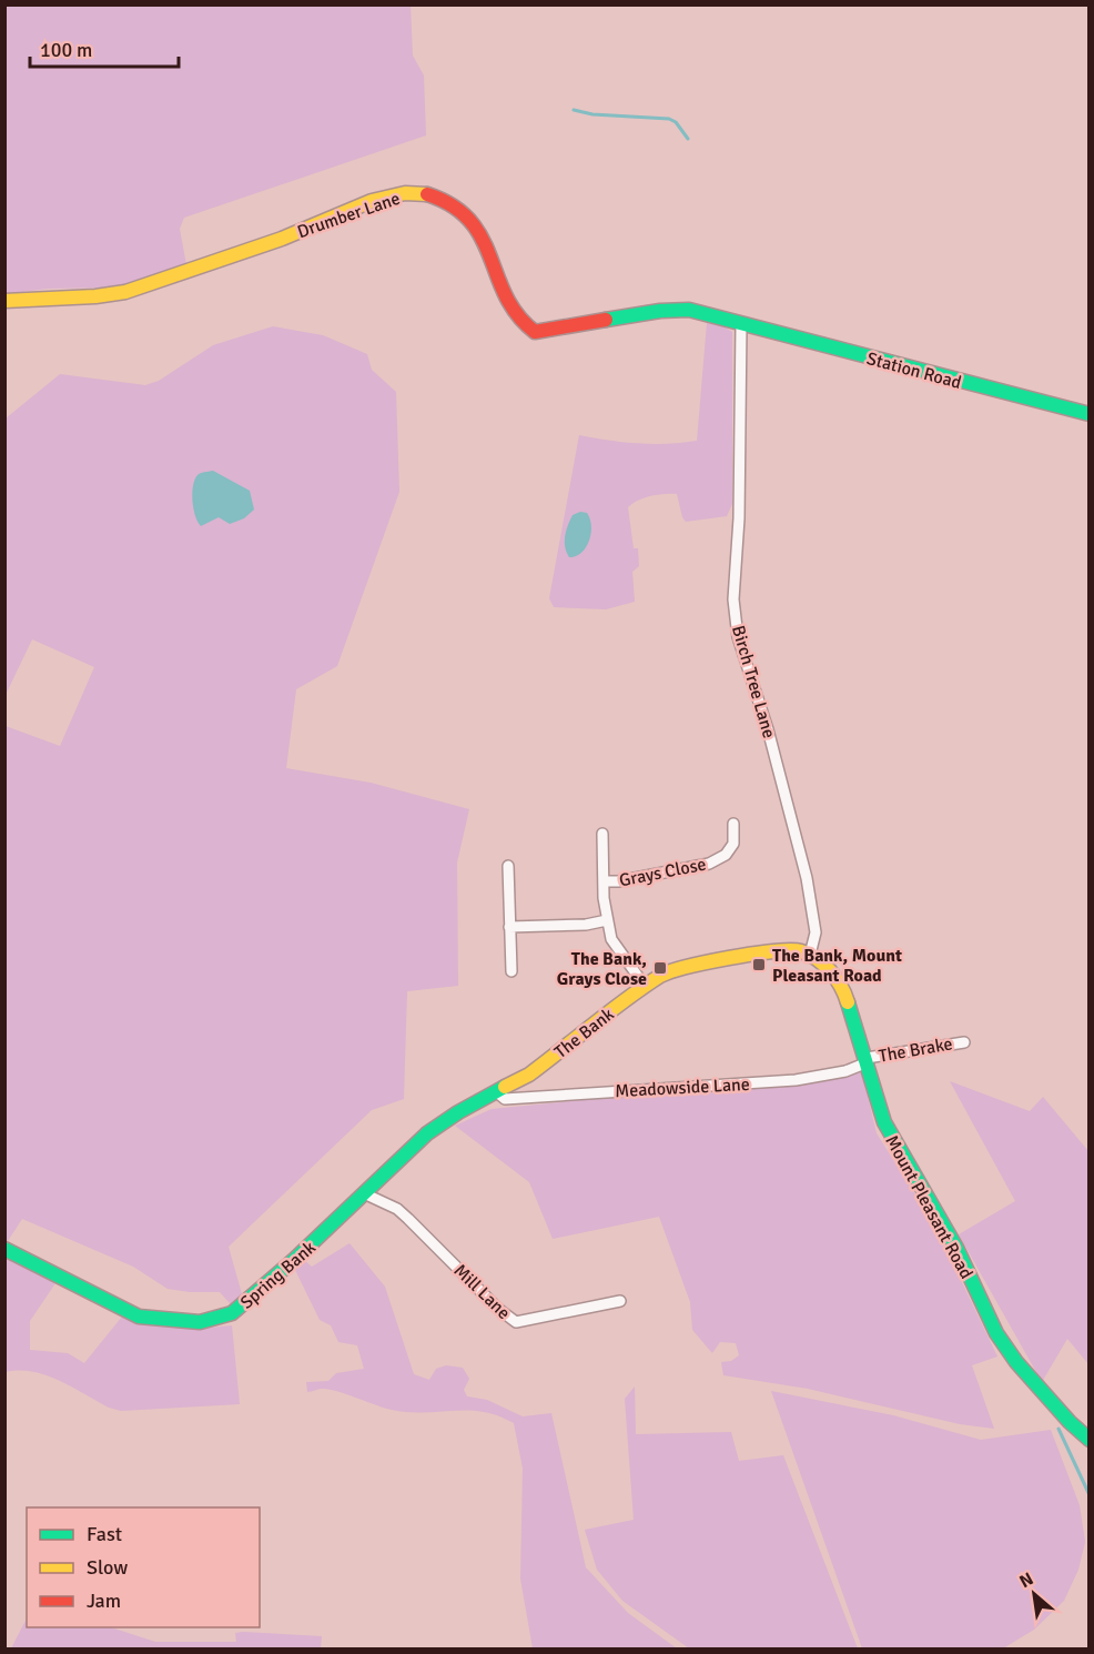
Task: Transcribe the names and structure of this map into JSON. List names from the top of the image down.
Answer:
{
  "streets": {
    "street": [
      "Drumber Lane",
      "Station Road",
      "Birch Tree Lane",
      "Grays Close",
      "The Bank",
      "The Brake",
      "Meadowside Lane",
      "Mount Pleasant Road",
      "Spring Bank",
      "Mill Lane"
    ]
  },
  "crossings": [
    ["Drumber Lane", "Station Road"],
    ["Drumber Lane", "Birch Tree Lane"],
    ["Station Road", "Birch Tree Lane"],
    ["Birch Tree Lane", "The Bank"],
    ["Birch Tree Lane", "Mount Pleasant Road"],
    ["Grays Close", "The Bank"],
    ["The Bank", "Meadowside Lane"],
    ["The Bank", "Mount Pleasant Road"],
    ["The Bank", "Spring Bank"],
    ["The Brake", "Meadowside Lane"],
    ["The Brake", "Mount Pleasant Road"],
    ["Meadowside Lane", "Mount Pleasant Road"],
    ["Spring Bank", "Mill Lane"]
  ],
  "places": {
    "transit": ["The Bank, Mount Pleasant Road", "The Bank, Grays Close"]
  },
  "legend": ["Fast", "Slow", "Jam"],
  "scale_bar": "100 m",
  "north": "top left"
}
